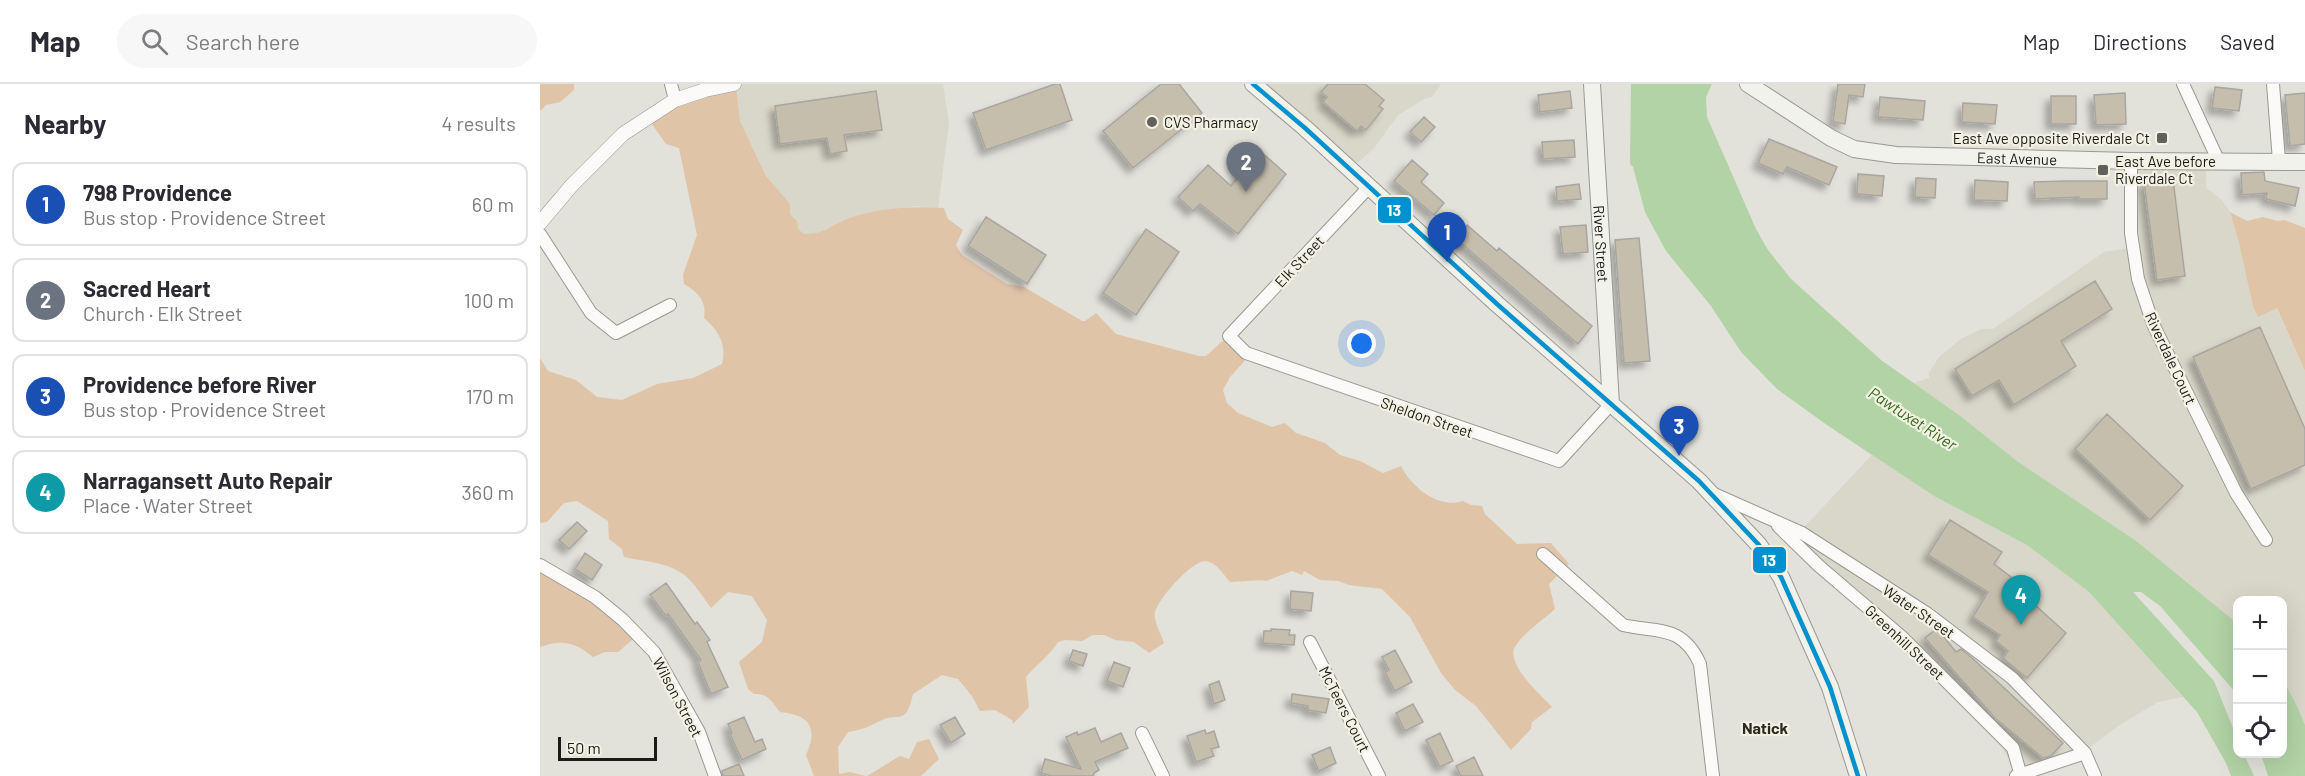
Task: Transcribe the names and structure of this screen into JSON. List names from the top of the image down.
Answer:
{
  "streets": {
    "main road": ["East Avenue", "River Street"],
    "street": [
      "Elk Street",
      "Riverdale Court",
      "Sheldon Street",
      "Water Street",
      "Greenhill Street",
      "Wilson Street",
      "McTeers Court"
    ]
  },
  "crossings": [
    ["East Avenue", "Riverdale Court"],
    ["River Street", "Sheldon Street"],
    ["Elk Street", "Sheldon Street"],
    ["Water Street", "Greenhill Street"]
  ],
  "districts": ["Natick"],
  "water": ["Pawtuxet River"],
  "places": {
    "other": ["CVS Pharmacy"],
    "transit": ["East Ave opposite Riverdale Ct", "East Ave before Riverdale Ct"]
  },
  "lines": ["transit line 13"],
  "scale_bar": "50 m",
  "page": {
    "header": "Map",
    "search": "Search here",
    "nav": ["Map", "Directions", "Saved"],
    "heading": ["Nearby", "4 results"],
    "pins": [
      "2",
      "1",
      "3",
      "4"
    ],
    "list": [
      {
        "mark": "1",
        "name": "798 Providence",
        "note": "Bus stop · Providence Street",
        "value": "60 m"
      },
      {
        "mark": "2",
        "name": "Sacred Heart",
        "note": "Church · Elk Street",
        "value": "100 m"
      },
      {
        "mark": "3",
        "name": "Providence before River",
        "note": "Bus stop · Providence Street",
        "value": "170 m"
      },
      {
        "mark": "4",
        "name": "Narragansett Auto Repair",
        "note": "Place · Water Street",
        "value": "360 m"
      }
    ],
    "map_buttons": ["+", "−"],
    "scale": "50 m"
  }
}
